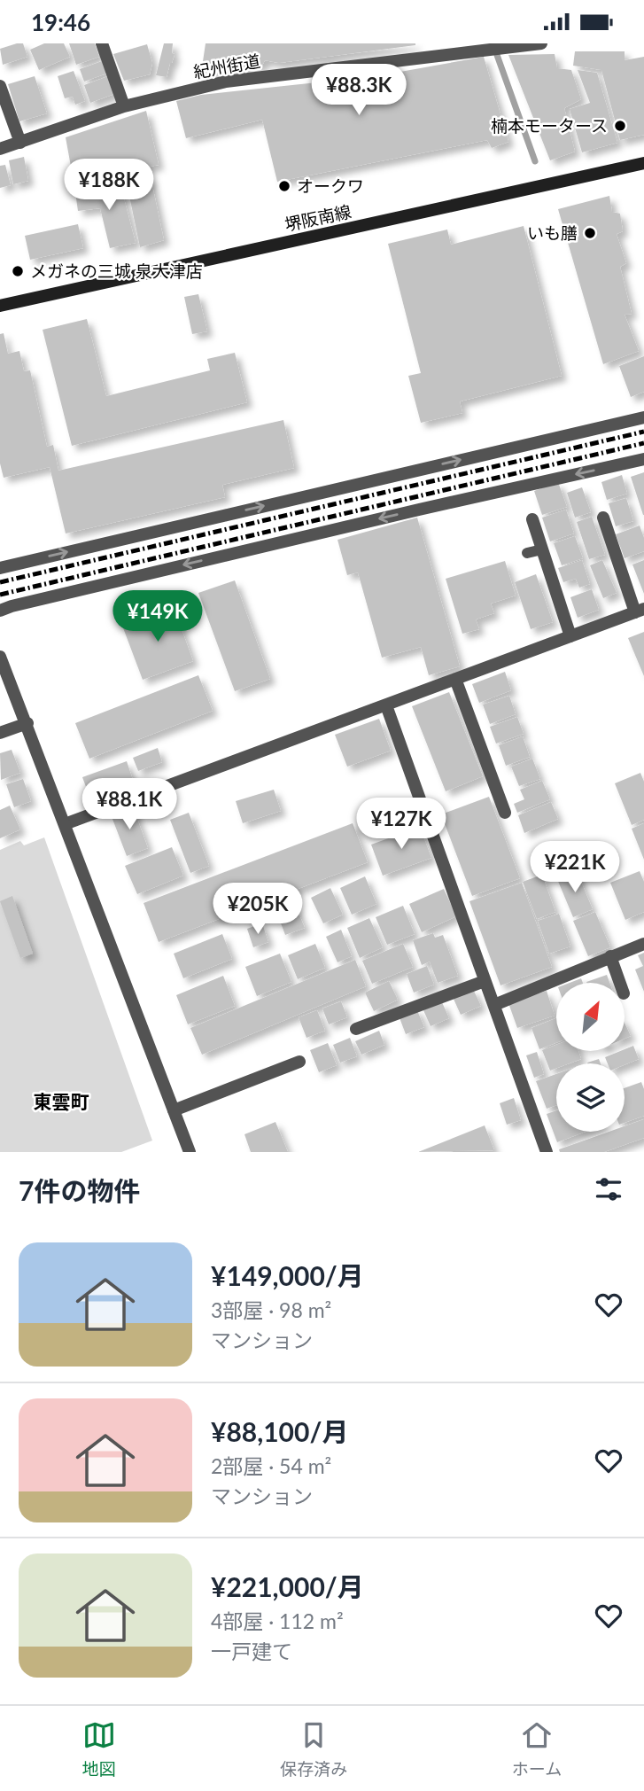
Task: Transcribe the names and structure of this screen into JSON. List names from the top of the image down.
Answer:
{
  "streets": {
    "main road": ["堺阪南線"],
    "street": ["紀州街道"]
  },
  "districts": ["東雲町"],
  "places": [
    "楠本モータース",
    "オークワ",
    "いも膳",
    "メガネの三城 泉大津店"
  ],
  "north": "top right",
  "page": {
    "status": "19:46",
    "price": [
      "¥88.3K",
      "¥188K",
      "¥149K",
      "¥88.1K",
      "¥127K",
      "¥221K",
      "¥205K"
    ],
    "heading": "7件の物件",
    "list": [
      {
        "name": "¥149,000/月",
        "note": "3部屋 · 98 m² · マンション"
      },
      {
        "name": "¥88,100/月",
        "note": "2部屋 · 54 m² · マンション"
      },
      {
        "name": "¥221,000/月",
        "note": "4部屋 · 112 m² · 一戸建て"
      }
    ],
    "tabs": ["地図", "保存済み", "ホーム"]
  }
}
